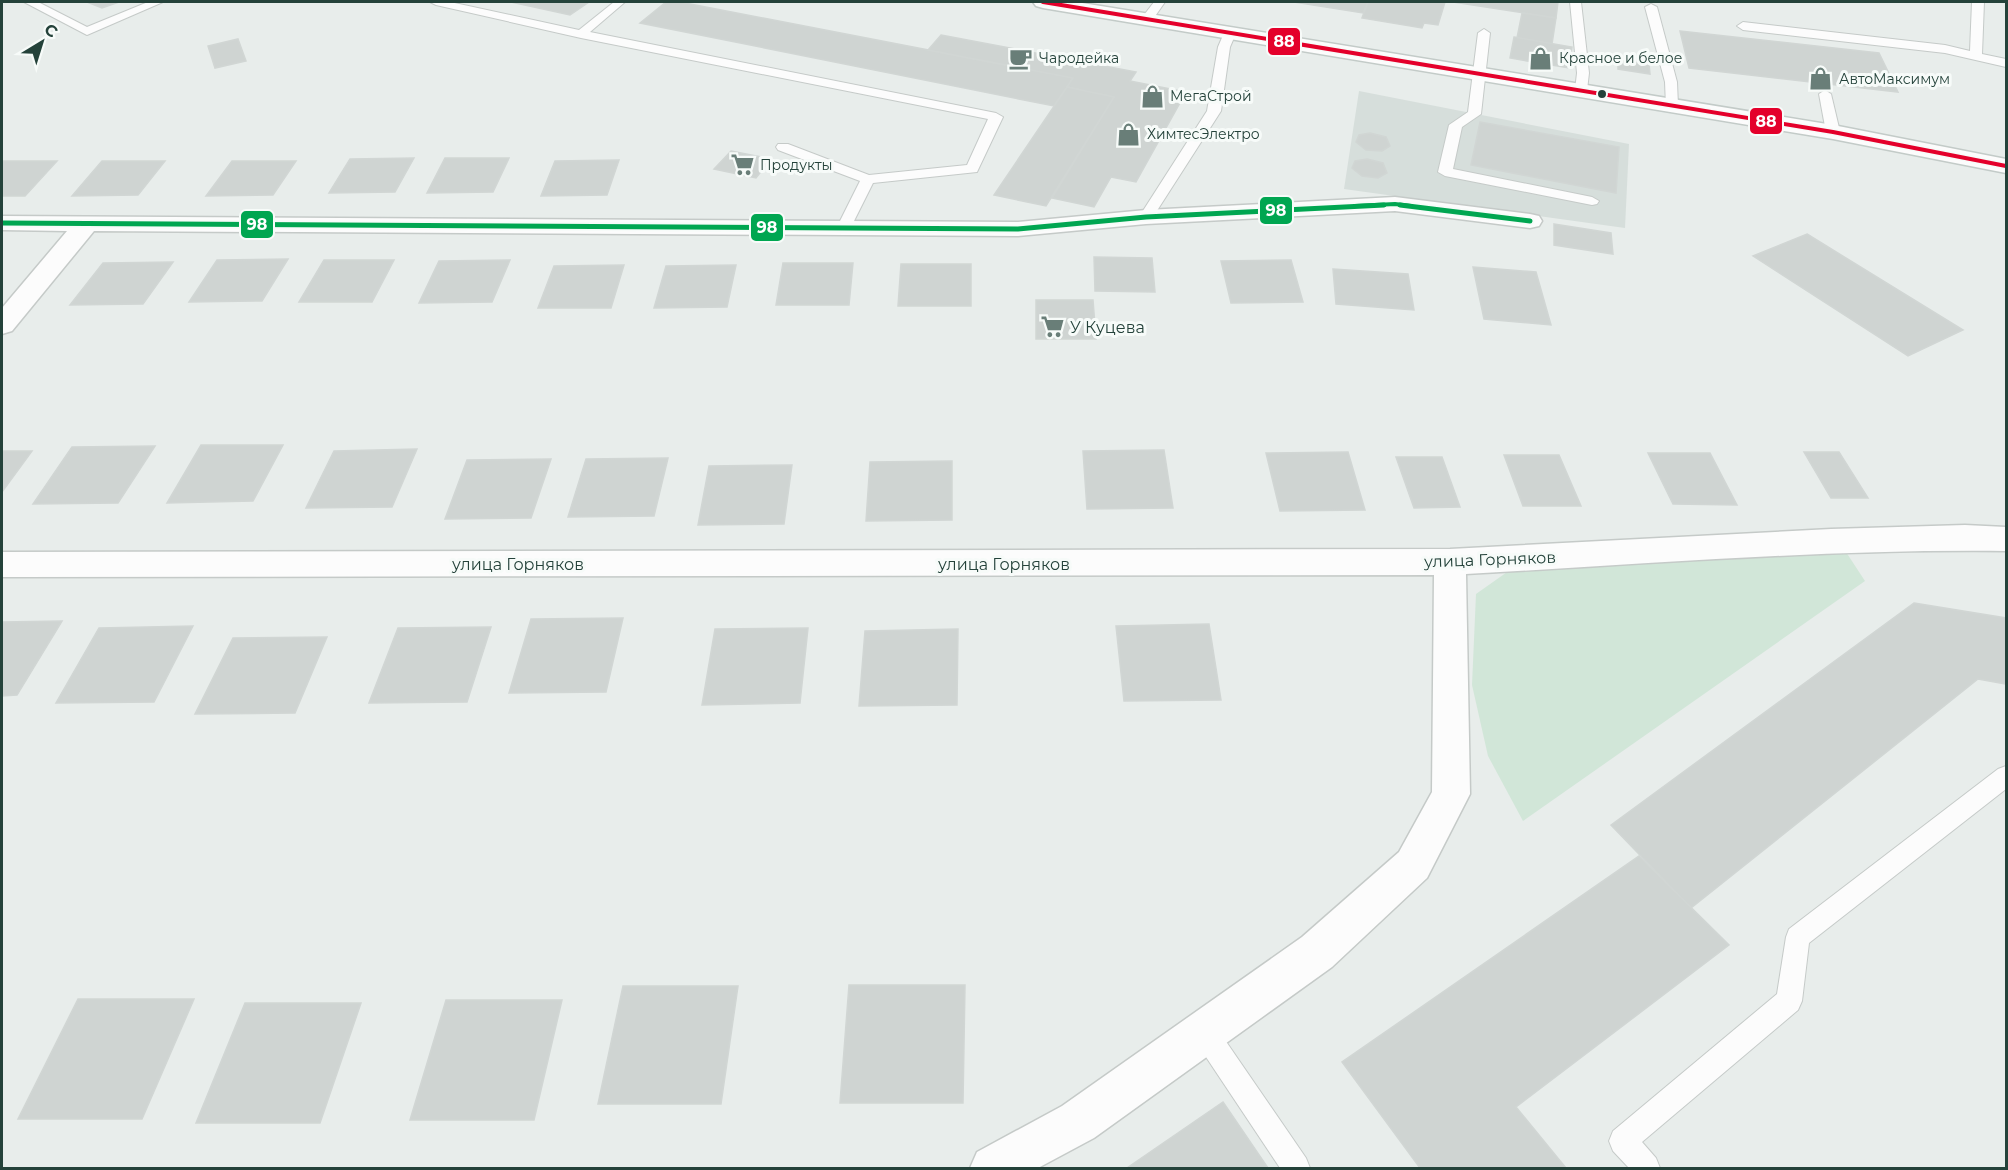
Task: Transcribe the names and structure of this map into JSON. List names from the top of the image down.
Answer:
{
  "streets": {
    "street": ["улица Горняков"]
  },
  "places": {
    "cafe": ["Чародейка"],
    "shop": [
      "Красное и белое",
      "АвтоМаксимум",
      "МегаСтрой",
      "ХимтесЭлектро"
    ],
    "supermarket": ["Продукты", "У Куцева"]
  },
  "lines": ["transit line 88", "transit line 98"],
  "north": "top right"
}
